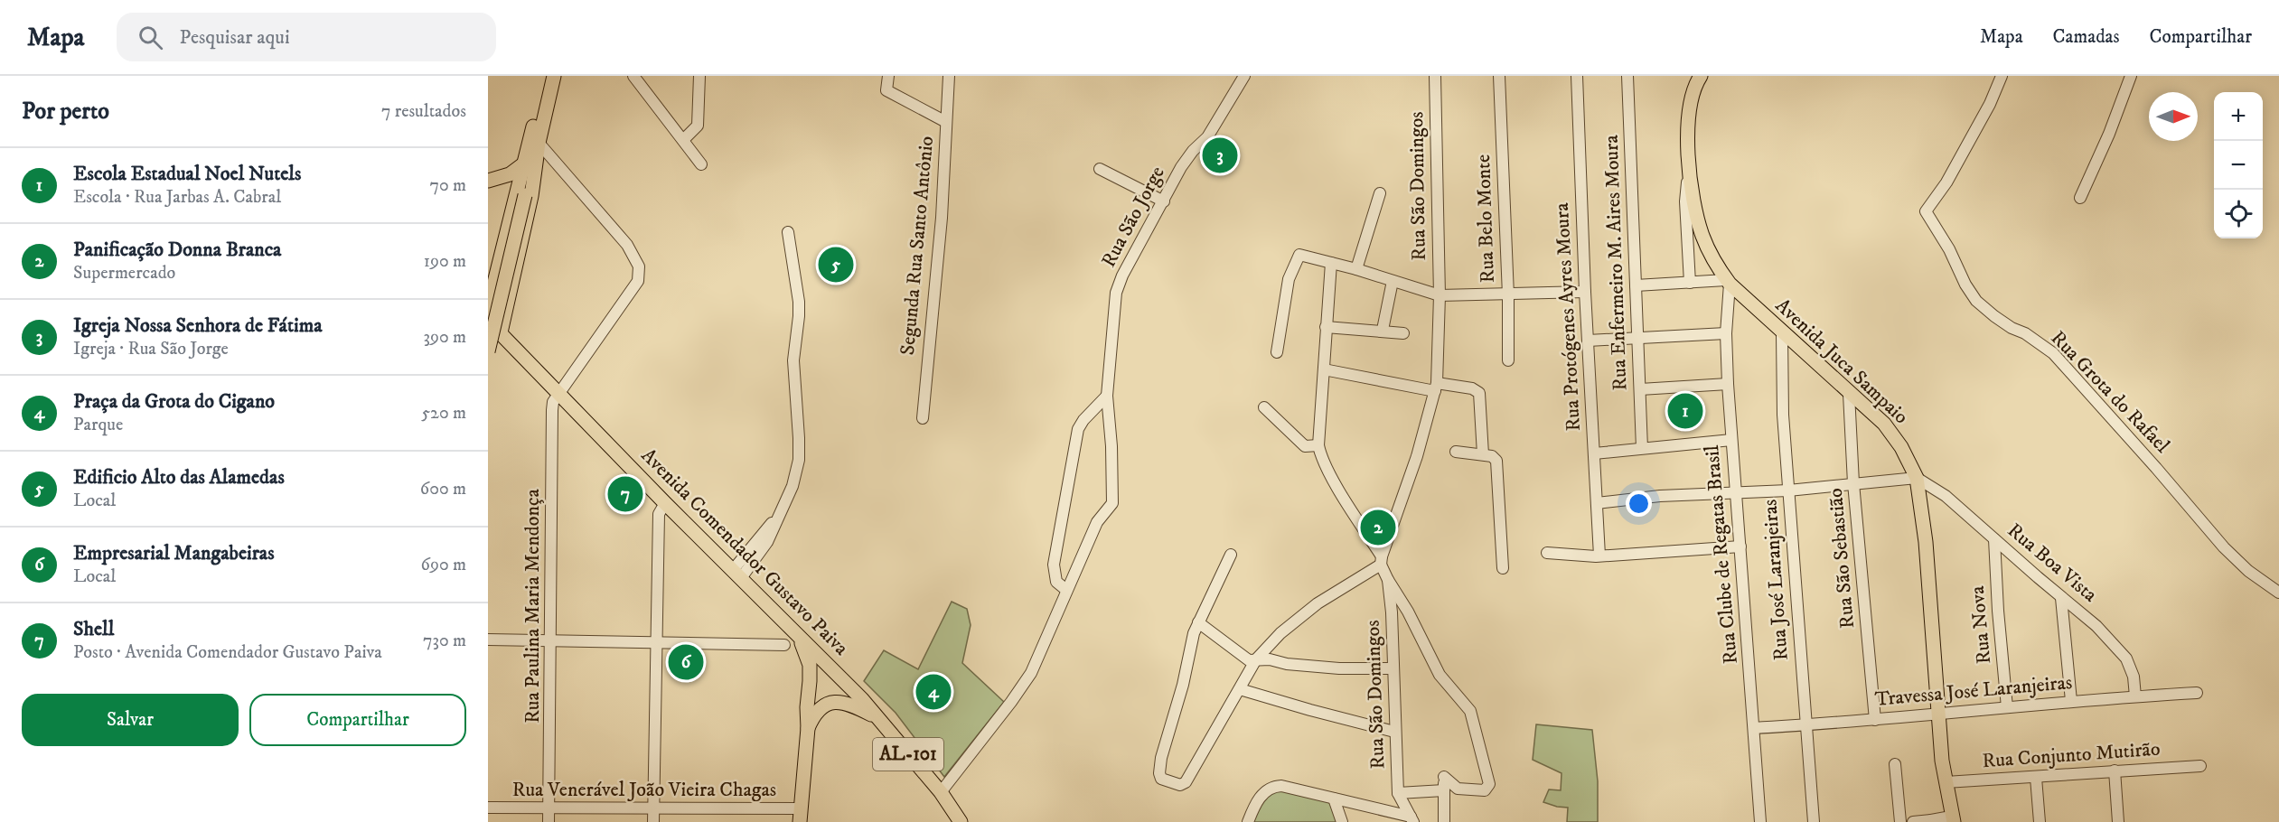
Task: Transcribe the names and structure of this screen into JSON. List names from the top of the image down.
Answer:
{
  "streets": {
    "main road": ["Avenida Juca Sampaio", "Avenida Comendador Gustavo Paiva", "AL-101"],
    "street": [
      "Rua São Domingos",
      "Rua São Jorge",
      "Rua Belo Monte",
      "Segunda Rua Santo Antônio",
      "Rua Enfermeiro M. Aires Moura",
      "Rua Protógenes Ayres Moura",
      "Rua Grota do Rafael",
      "Rua Clube de Regatas Brasil",
      "Rua São Sebastião",
      "Rua Boa Vista",
      "Rua José Laranjeiras",
      "Rua Paulina Maria Mendonça",
      "Rua Nova",
      "Travessa José Laranjeiras",
      "Rua Conjunto Mutirão",
      "Rua Venerável João Vieira Chagas"
    ]
  },
  "crossings": [
    ["Rua São Jorge", "Avenida Comendador Gustavo Paiva"],
    ["Avenida Juca Sampaio", "Rua Clube de Regatas Brasil"],
    ["Avenida Juca Sampaio", "Rua São Sebastião"],
    ["Avenida Juca Sampaio", "Rua Boa Vista"],
    ["Avenida Juca Sampaio", "Rua José Laranjeiras"],
    ["Avenida Juca Sampaio", "Travessa José Laranjeiras"],
    ["Avenida Juca Sampaio", "Rua Conjunto Mutirão"],
    ["Avenida Comendador Gustavo Paiva", "Rua Paulina Maria Mendonça"],
    ["Rua Clube de Regatas Brasil", "Travessa José Laranjeiras"],
    ["Rua São Sebastião", "Travessa José Laranjeiras"],
    ["Rua Boa Vista", "Rua Nova"],
    ["Rua Boa Vista", "Travessa José Laranjeiras"],
    ["Rua José Laranjeiras", "Travessa José Laranjeiras"],
    ["Rua Paulina Maria Mendonça", "Rua Venerável João Vieira Chagas"],
    ["Rua Nova", "Travessa José Laranjeiras"]
  ],
  "north": "right",
  "page": {
    "header": "Mapa",
    "search": "Pesquisar aqui",
    "nav": ["Mapa", "Camadas", "Compartilhar"],
    "heading": ["Por perto", "7 resultados"],
    "map_buttons": ["+", "−"],
    "pins": [
      "3",
      "5",
      "1",
      "7",
      "2",
      "6",
      "4"
    ],
    "list": [
      {
        "mark": "1",
        "name": "Escola Estadual Noel Nutels",
        "note": "Escola · Rua Jarbas A. Cabral",
        "value": "70 m"
      },
      {
        "mark": "2",
        "name": "Panificação Donna Branca",
        "note": "Supermercado",
        "value": "190 m"
      },
      {
        "mark": "3",
        "name": "Igreja Nossa Senhora de Fátima",
        "note": "Igreja · Rua São Jorge",
        "value": "390 m"
      },
      {
        "mark": "4",
        "name": "Praça da Grota do Cigano",
        "note": "Parque",
        "value": "520 m"
      },
      {
        "mark": "5",
        "name": "Edificio Alto das Alamedas",
        "note": "Local",
        "value": "600 m"
      },
      {
        "mark": "6",
        "name": "Empresarial Mangabeiras",
        "note": "Local",
        "value": "690 m"
      },
      {
        "mark": "7",
        "name": "Shell",
        "note": "Posto · Avenida Comendador Gustavo Paiva",
        "value": "730 m"
      }
    ],
    "buttons": ["Salvar", "Compartilhar"]
  }
}
